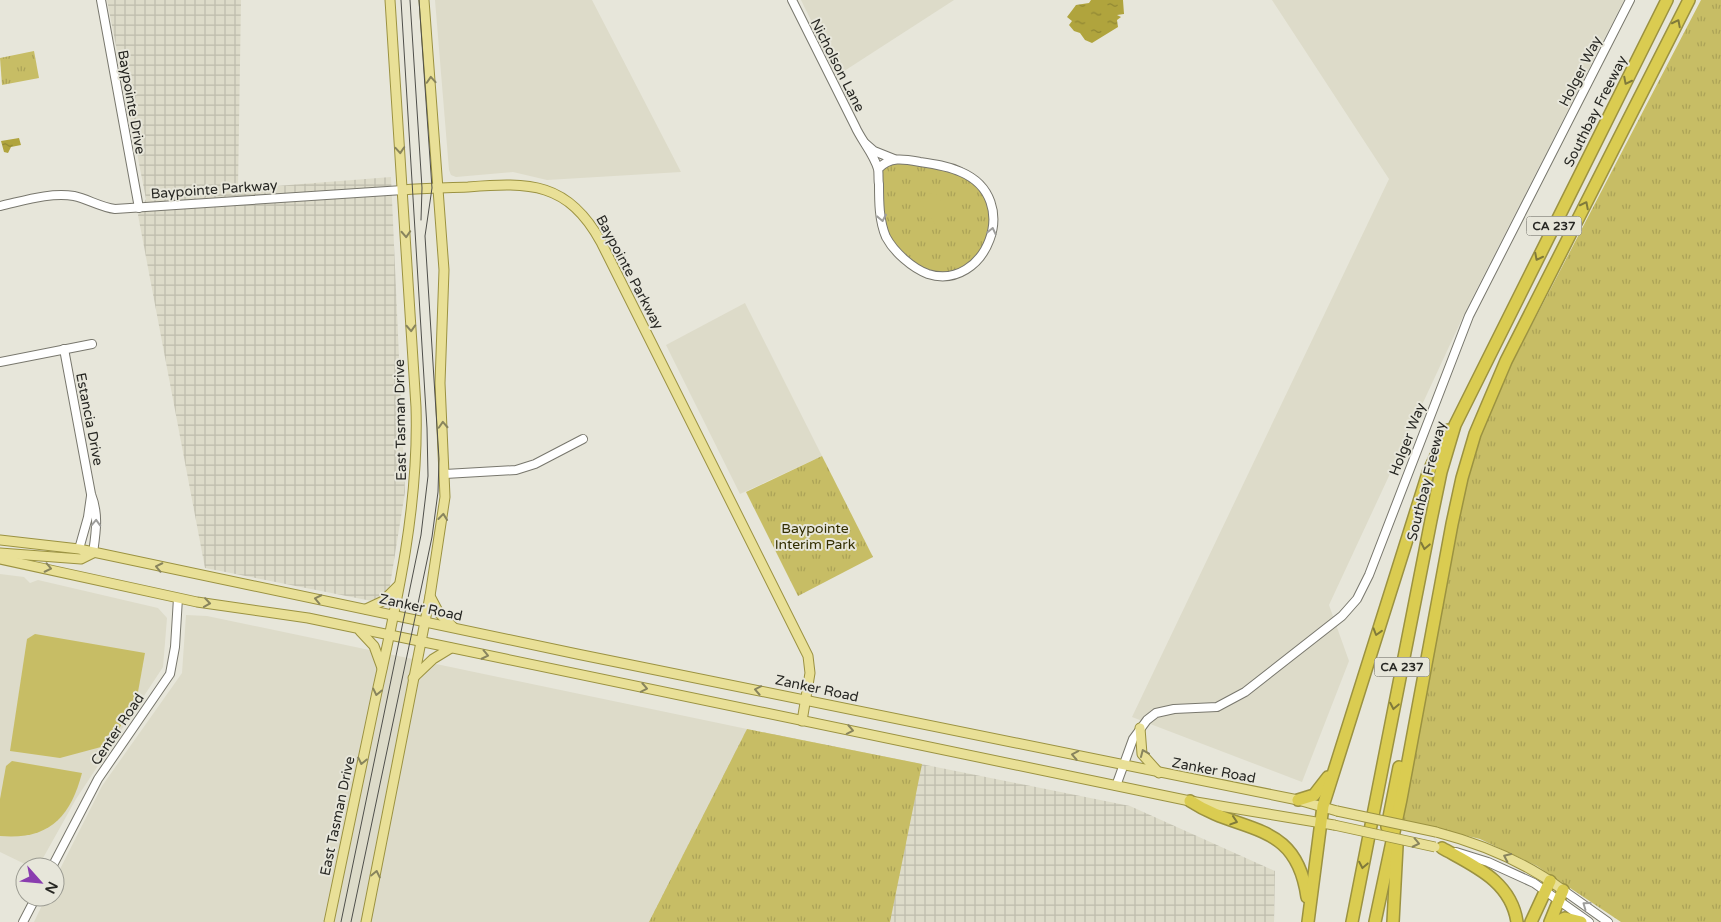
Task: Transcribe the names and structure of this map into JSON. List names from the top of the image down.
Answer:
{
  "streets": {
    "highway": ["Southbay Freeway", "CA 237"],
    "main road": ["Baypointe Parkway", "East Tasman Drive", "Zanker Road"],
    "street": [
      "Nicholson Lane",
      "Holger Way",
      "Baypointe Drive",
      "Estancia Drive",
      "Center Road"
    ]
  },
  "crossings": [
    ["Holger Way", "Zanker Road"],
    ["Baypointe Drive", "Baypointe Parkway"],
    ["Baypointe Parkway", "East Tasman Drive"],
    ["Baypointe Parkway", "Zanker Road"],
    ["Estancia Drive", "Zanker Road"],
    ["East Tasman Drive", "Zanker Road"],
    ["Zanker Road", "Center Road"]
  ],
  "parks": ["Baypointe Interim Park"],
  "north": "bottom right"
}
